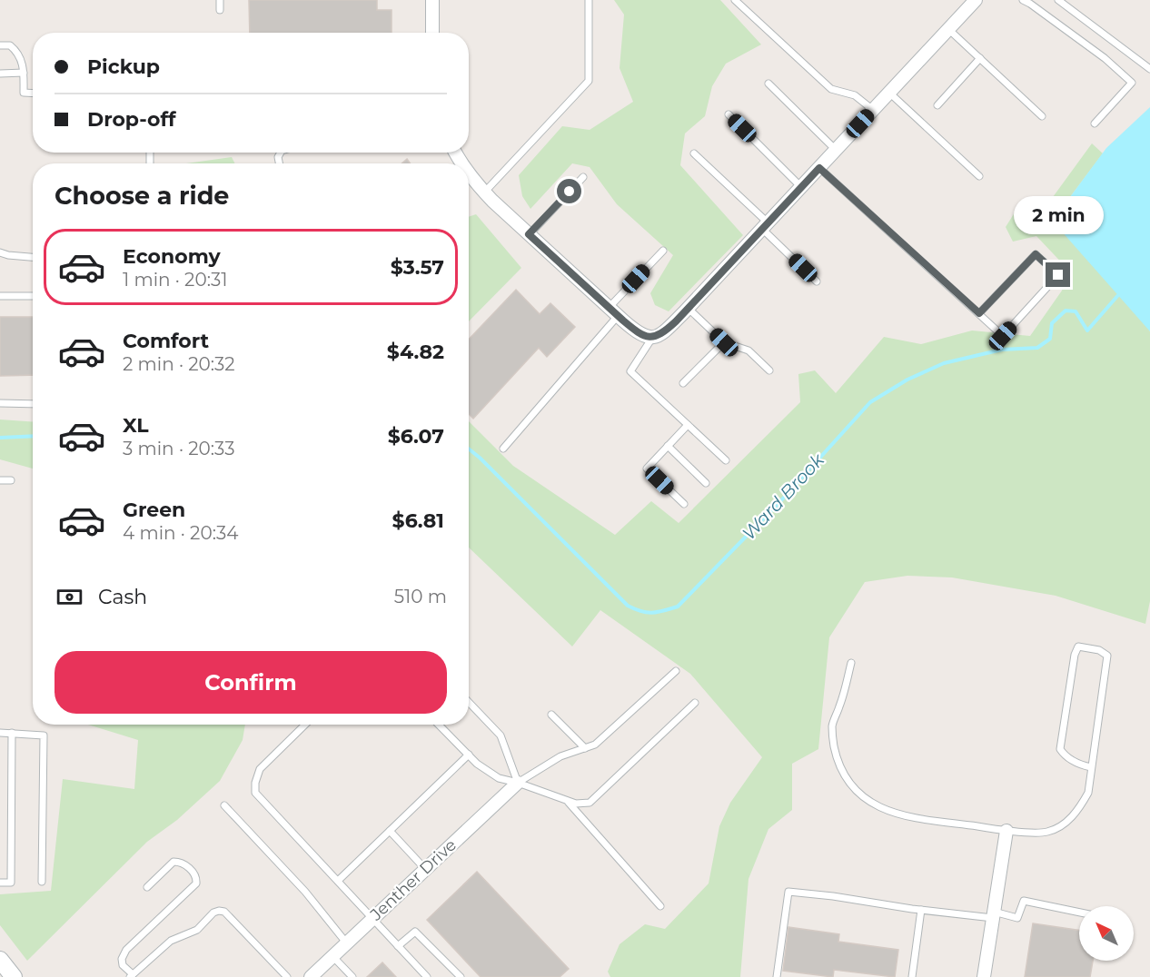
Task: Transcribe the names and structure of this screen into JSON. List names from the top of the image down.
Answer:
{
  "streets": {
    "street": ["Jenther Drive"]
  },
  "water": ["Ward Brook"],
  "north": "top left",
  "page": {
    "banner": ["Pickup", "Drop-off"],
    "heading": "Choose a ride",
    "bubble": "2 min",
    "list": [
      {
        "name": "Economy",
        "note": "1 min · 20:31",
        "value": "$3.57"
      },
      {
        "name": "Comfort",
        "note": "2 min · 20:32",
        "value": "$4.82"
      },
      {
        "name": "XL",
        "note": "3 min · 20:33",
        "value": "$6.07"
      },
      {
        "name": "Green",
        "note": "4 min · 20:34",
        "value": "$6.81"
      }
    ],
    "pay": ["Cash", "510 m"],
    "buttons": "Confirm"
  }
}
